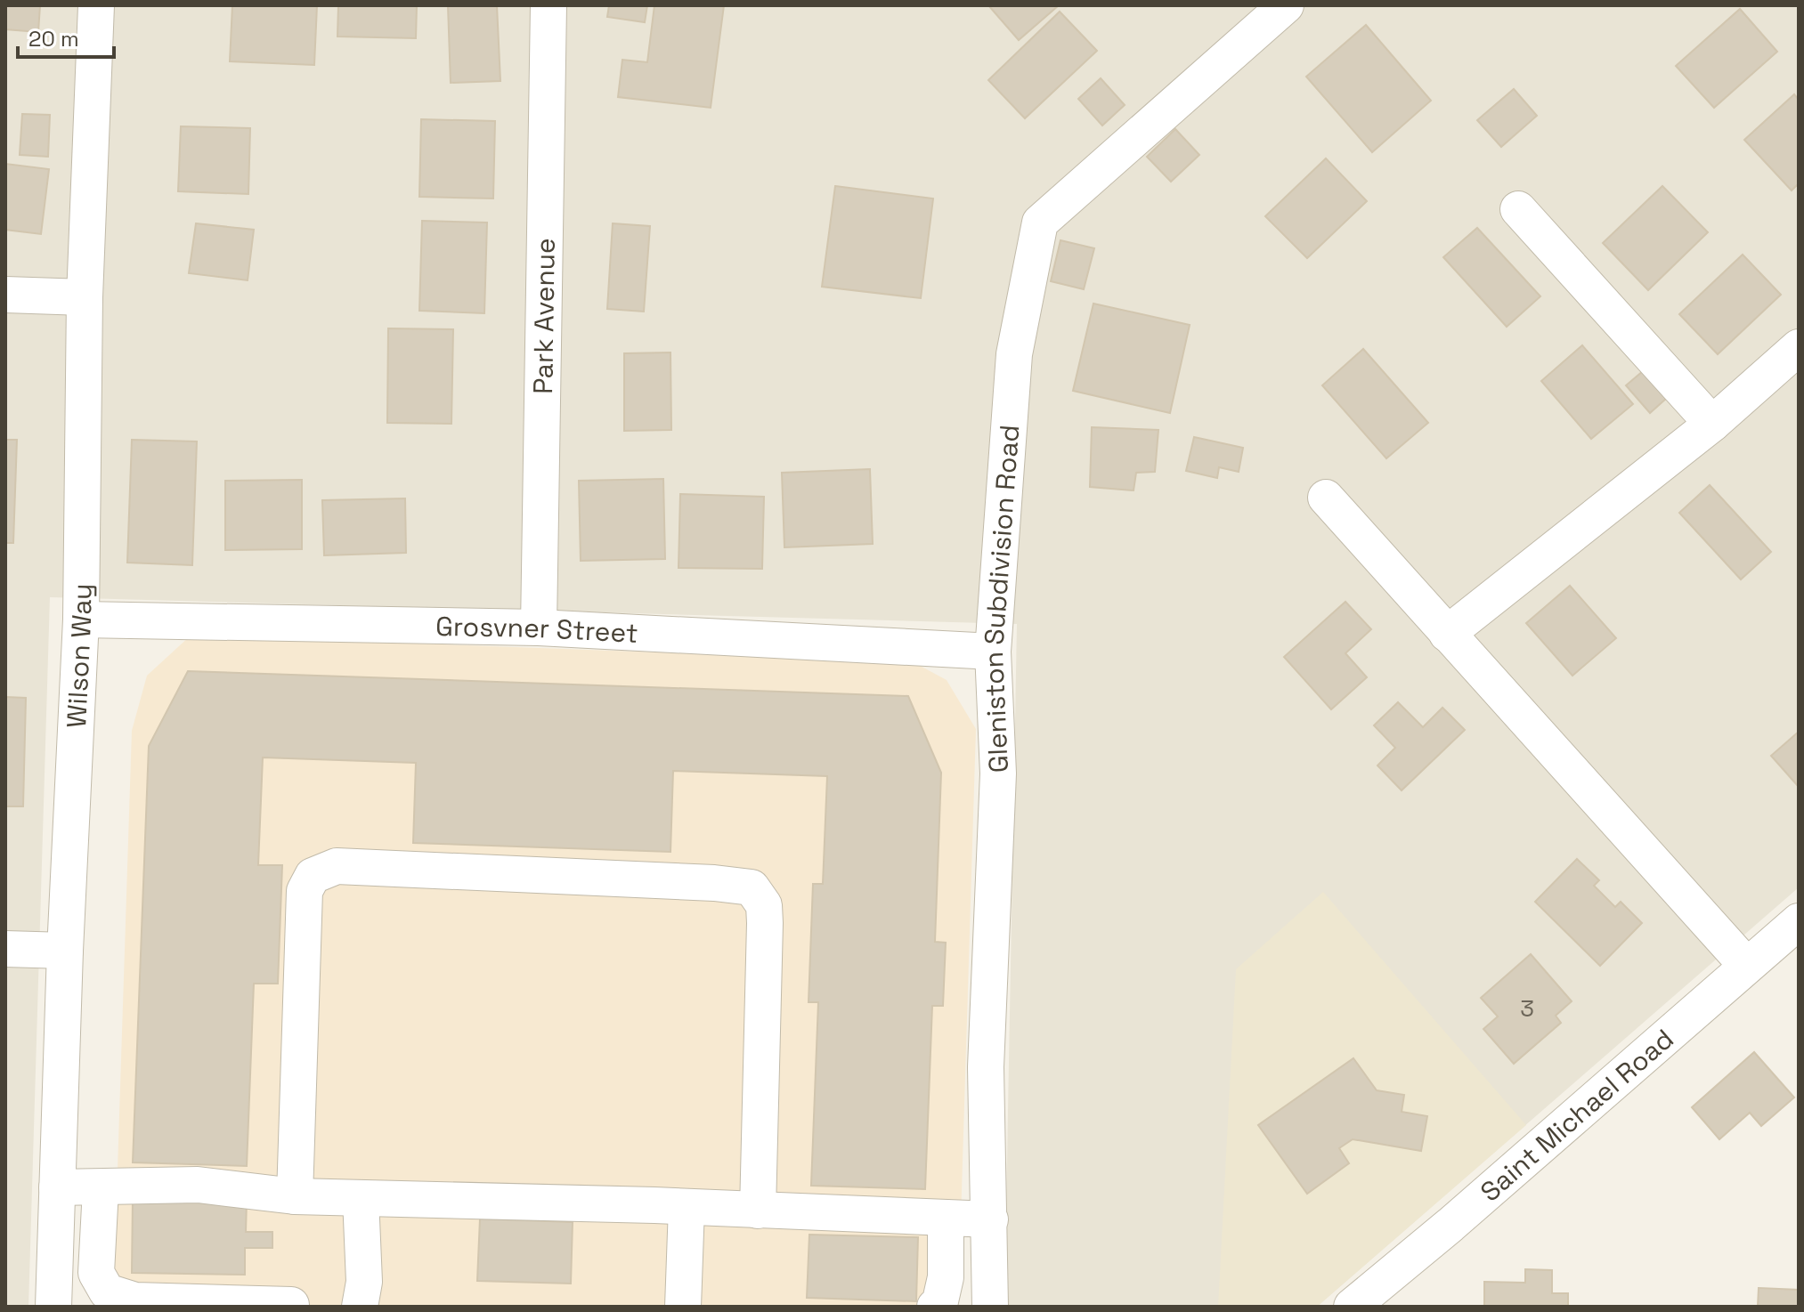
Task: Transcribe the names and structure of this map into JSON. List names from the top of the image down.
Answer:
{
  "streets": {
    "street": [
      "Park Avenue",
      "Gleniston Subdivision Road",
      "Grosvner Street",
      "Wilson Way",
      "Saint Michael Road"
    ]
  },
  "crossings": [
    ["Park Avenue", "Grosvner Street"],
    ["Gleniston Subdivision Road", "Grosvner Street"],
    ["Grosvner Street", "Wilson Way"]
  ],
  "house_numbers": ["3"],
  "scale_bar": "20 m"
}
